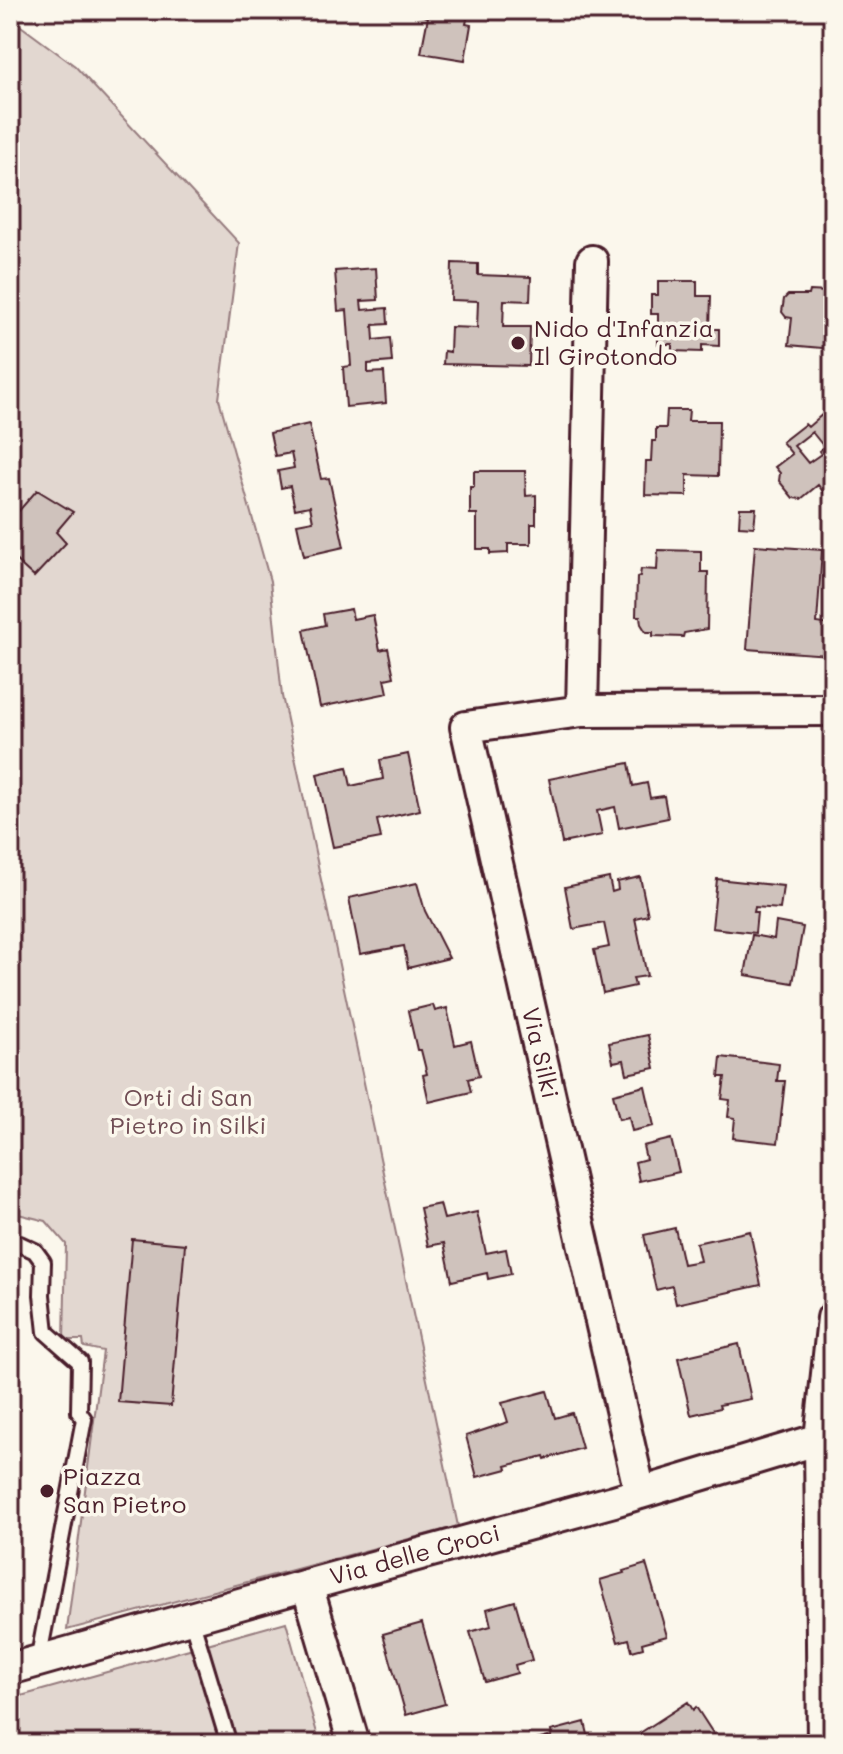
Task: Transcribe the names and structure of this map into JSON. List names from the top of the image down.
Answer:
{
  "streets": {
    "street": ["Via Silki", "Via delle Croci"]
  },
  "crossings": [
    ["Via Silki", "Via delle Croci"]
  ],
  "parks": ["Orti di San Pietro in Silki"],
  "places": ["Nido d'Infanzia Il Girotondo", "Piazza San Pietro"]
}
